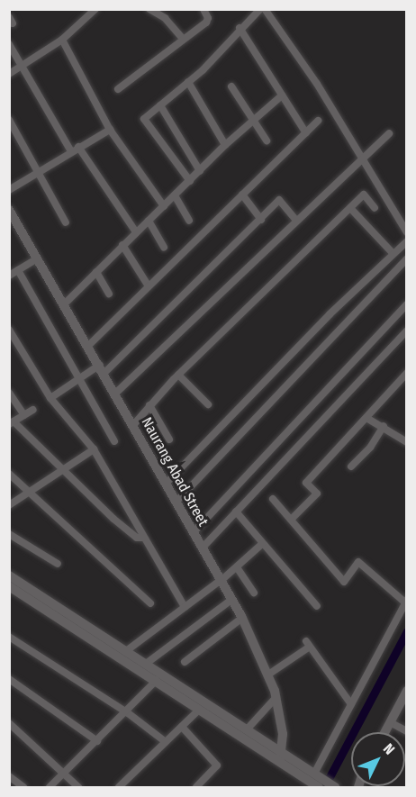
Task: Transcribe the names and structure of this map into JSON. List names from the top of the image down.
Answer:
{
  "streets": {
    "main road": ["Naurang Abad Street"]
  },
  "north": "top right"
}
